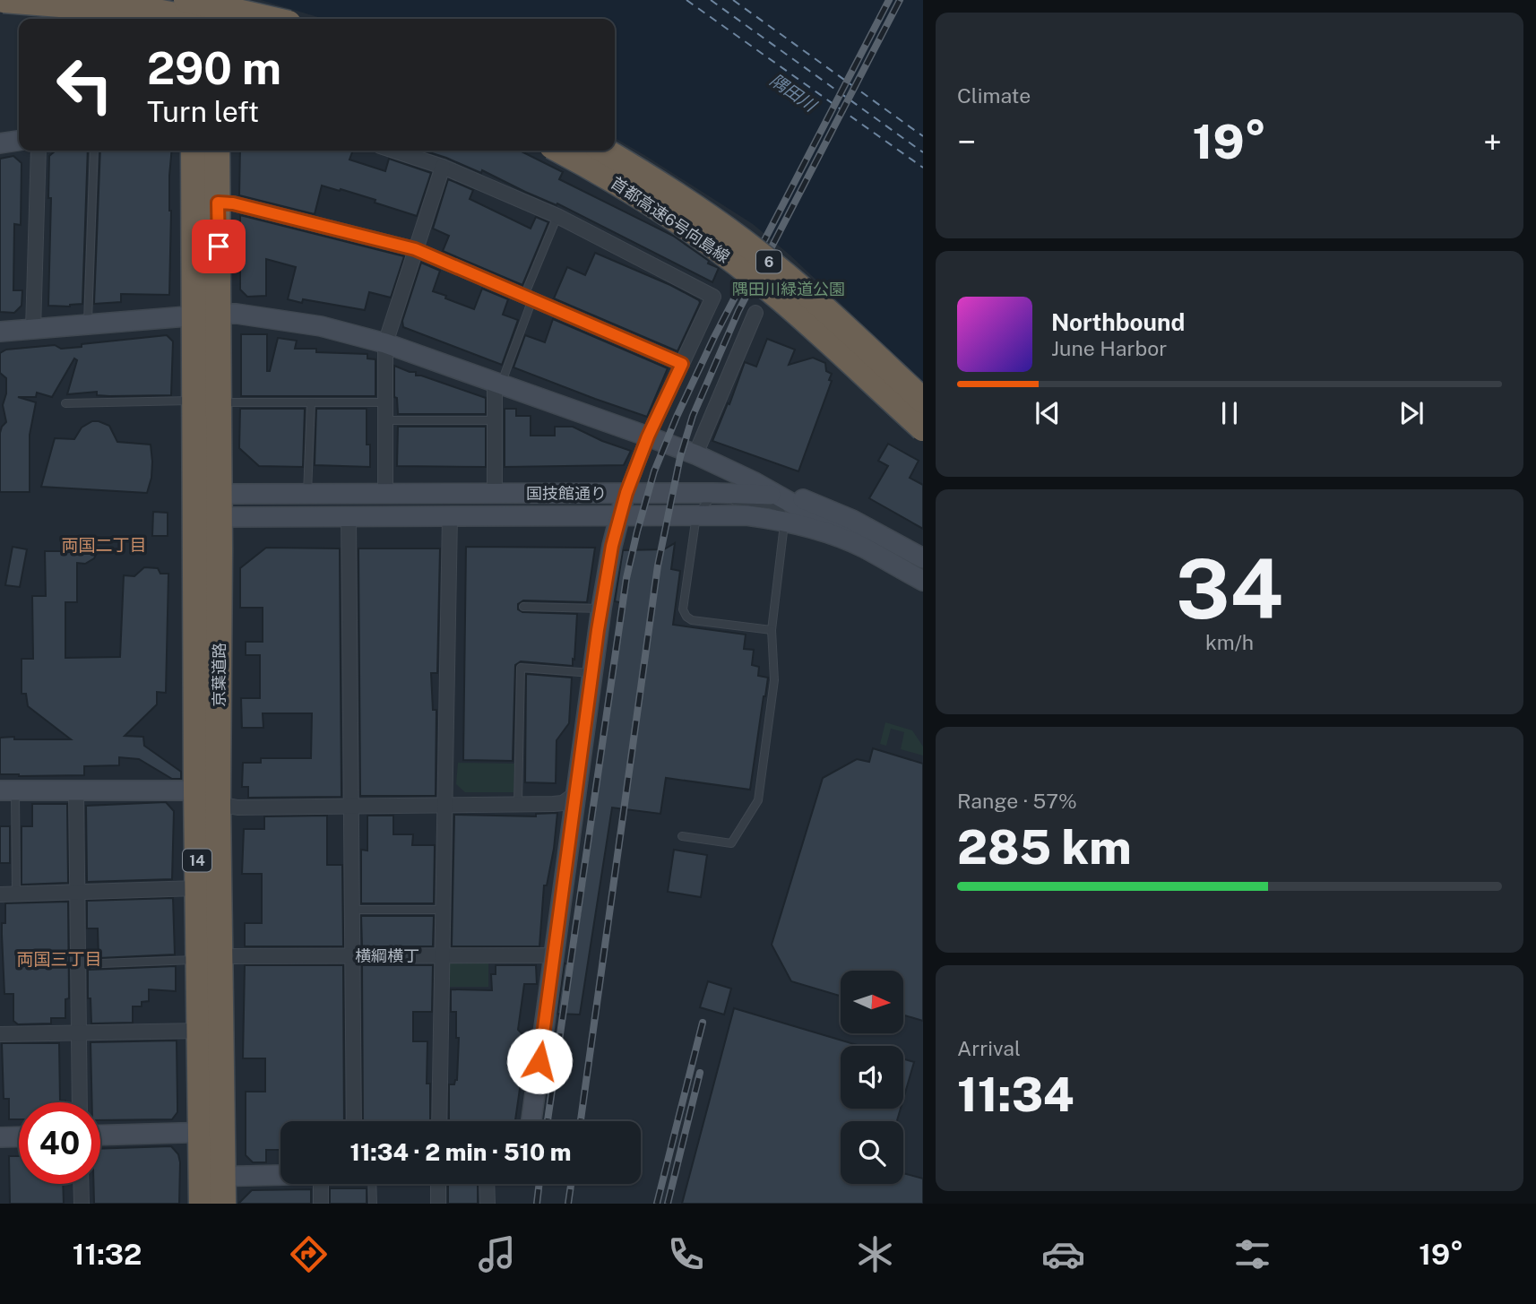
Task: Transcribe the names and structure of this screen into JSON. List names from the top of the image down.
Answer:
{
  "streets": {
    "highway": [
      "首都高速6号向島線",
      "6",
      "京葉道路",
      "14"
    ],
    "street": ["国技館通り", "横綱横丁"]
  },
  "crossings": [
    ["国技館通り", "京葉道路"],
    ["京葉道路", "横綱横丁"]
  ],
  "districts": ["両国二丁目", "両国三丁目"],
  "water": ["隅田川"],
  "parks": ["隅田川緑道公園"],
  "north": "right",
  "page": {
    "tile": [
      "Climate",
      ["34", "km/h"],
      ["Range · 57%", "285 km"],
      ["Arrival", "11:34"]
    ],
    "turn": ["290 m", "Turn left"],
    "heat": ["−", "19°", "+"],
    "song": ["Northbound", "June Harbor"],
    "limit": "40",
    "trip": "11:34 · 2 min · 510 m",
    "tabs": ["11:32", "19°"]
  }
}
